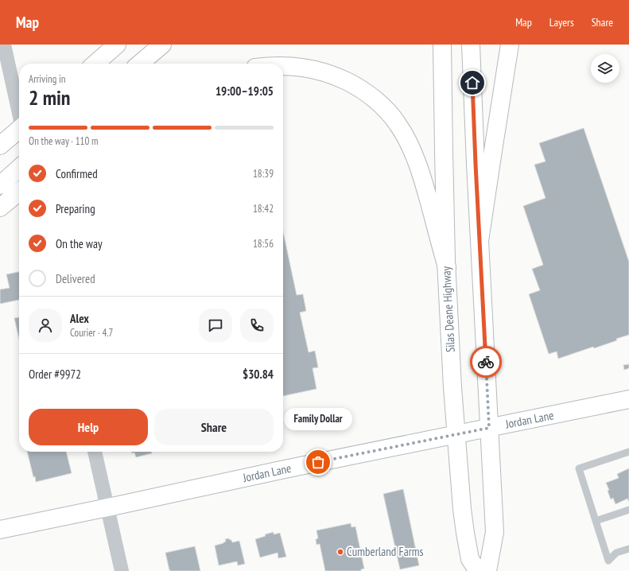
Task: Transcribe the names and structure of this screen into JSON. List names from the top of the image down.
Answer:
{
  "streets": {
    "main road": ["Silas Deane Highway", "Jordan Lane"]
  },
  "crossings": [
    ["Silas Deane Highway", "Jordan Lane"]
  ],
  "places": ["Family Dollar", "Cumberland Farms"],
  "page": {
    "header": "Map",
    "nav": ["Map", "Layers", "Share"],
    "heading": ["2 min", "Arriving in", "19:00–19:05"],
    "panel": [
      "Alex",
      "Courier · 4.7",
      "Order #9972",
      "$30.84"
    ],
    "bar": "On the way · 110 m",
    "list": [
      ["Confirmed", "18:39"],
      ["Preparing", "18:42"],
      ["On the way", "18:56"],
      "Delivered"
    ],
    "buttons": ["Help", "Share"],
    "bubble": "Family Dollar"
  }
}
